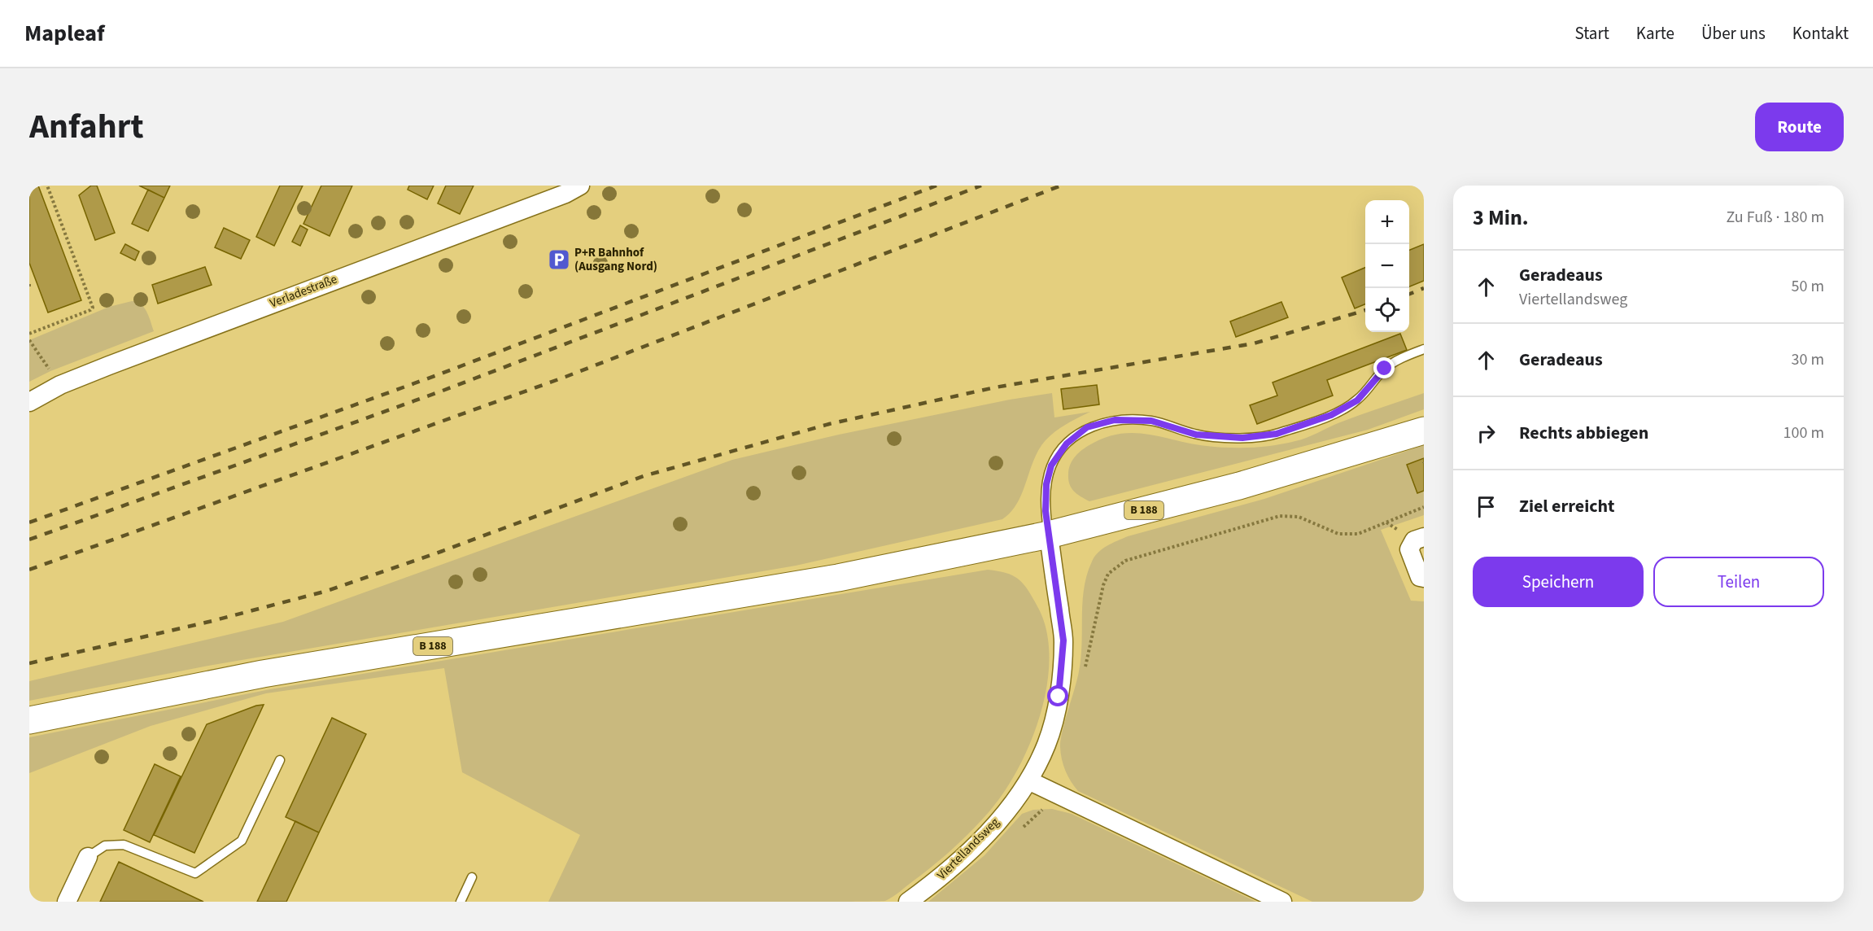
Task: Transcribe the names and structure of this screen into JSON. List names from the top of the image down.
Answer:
{
  "streets": {
    "main road": ["B 188"],
    "street": ["Verladestraße", "Viertellandsweg"]
  },
  "crossings": [
    ["B 188", "Viertellandsweg"]
  ],
  "places": {
    "parking": ["P+R Bahnhof (Ausgang Nord)"]
  },
  "page": {
    "header": "Mapleaf",
    "nav": [
      "Start",
      "Karte",
      "Über uns",
      "Kontakt"
    ],
    "title": "Anfahrt",
    "buttons": [
      "Route",
      ["Speichern", "Teilen"]
    ],
    "heading": ["3 Min.", "Zu Fuß · 180 m"],
    "map_buttons": ["+", "−"],
    "list": [
      ["Geradeaus", "Viertellandsweg", "50 m"],
      ["Geradeaus", "30 m"],
      ["Rechts abbiegen", "100 m"],
      "Ziel erreicht"
    ]
  }
}
